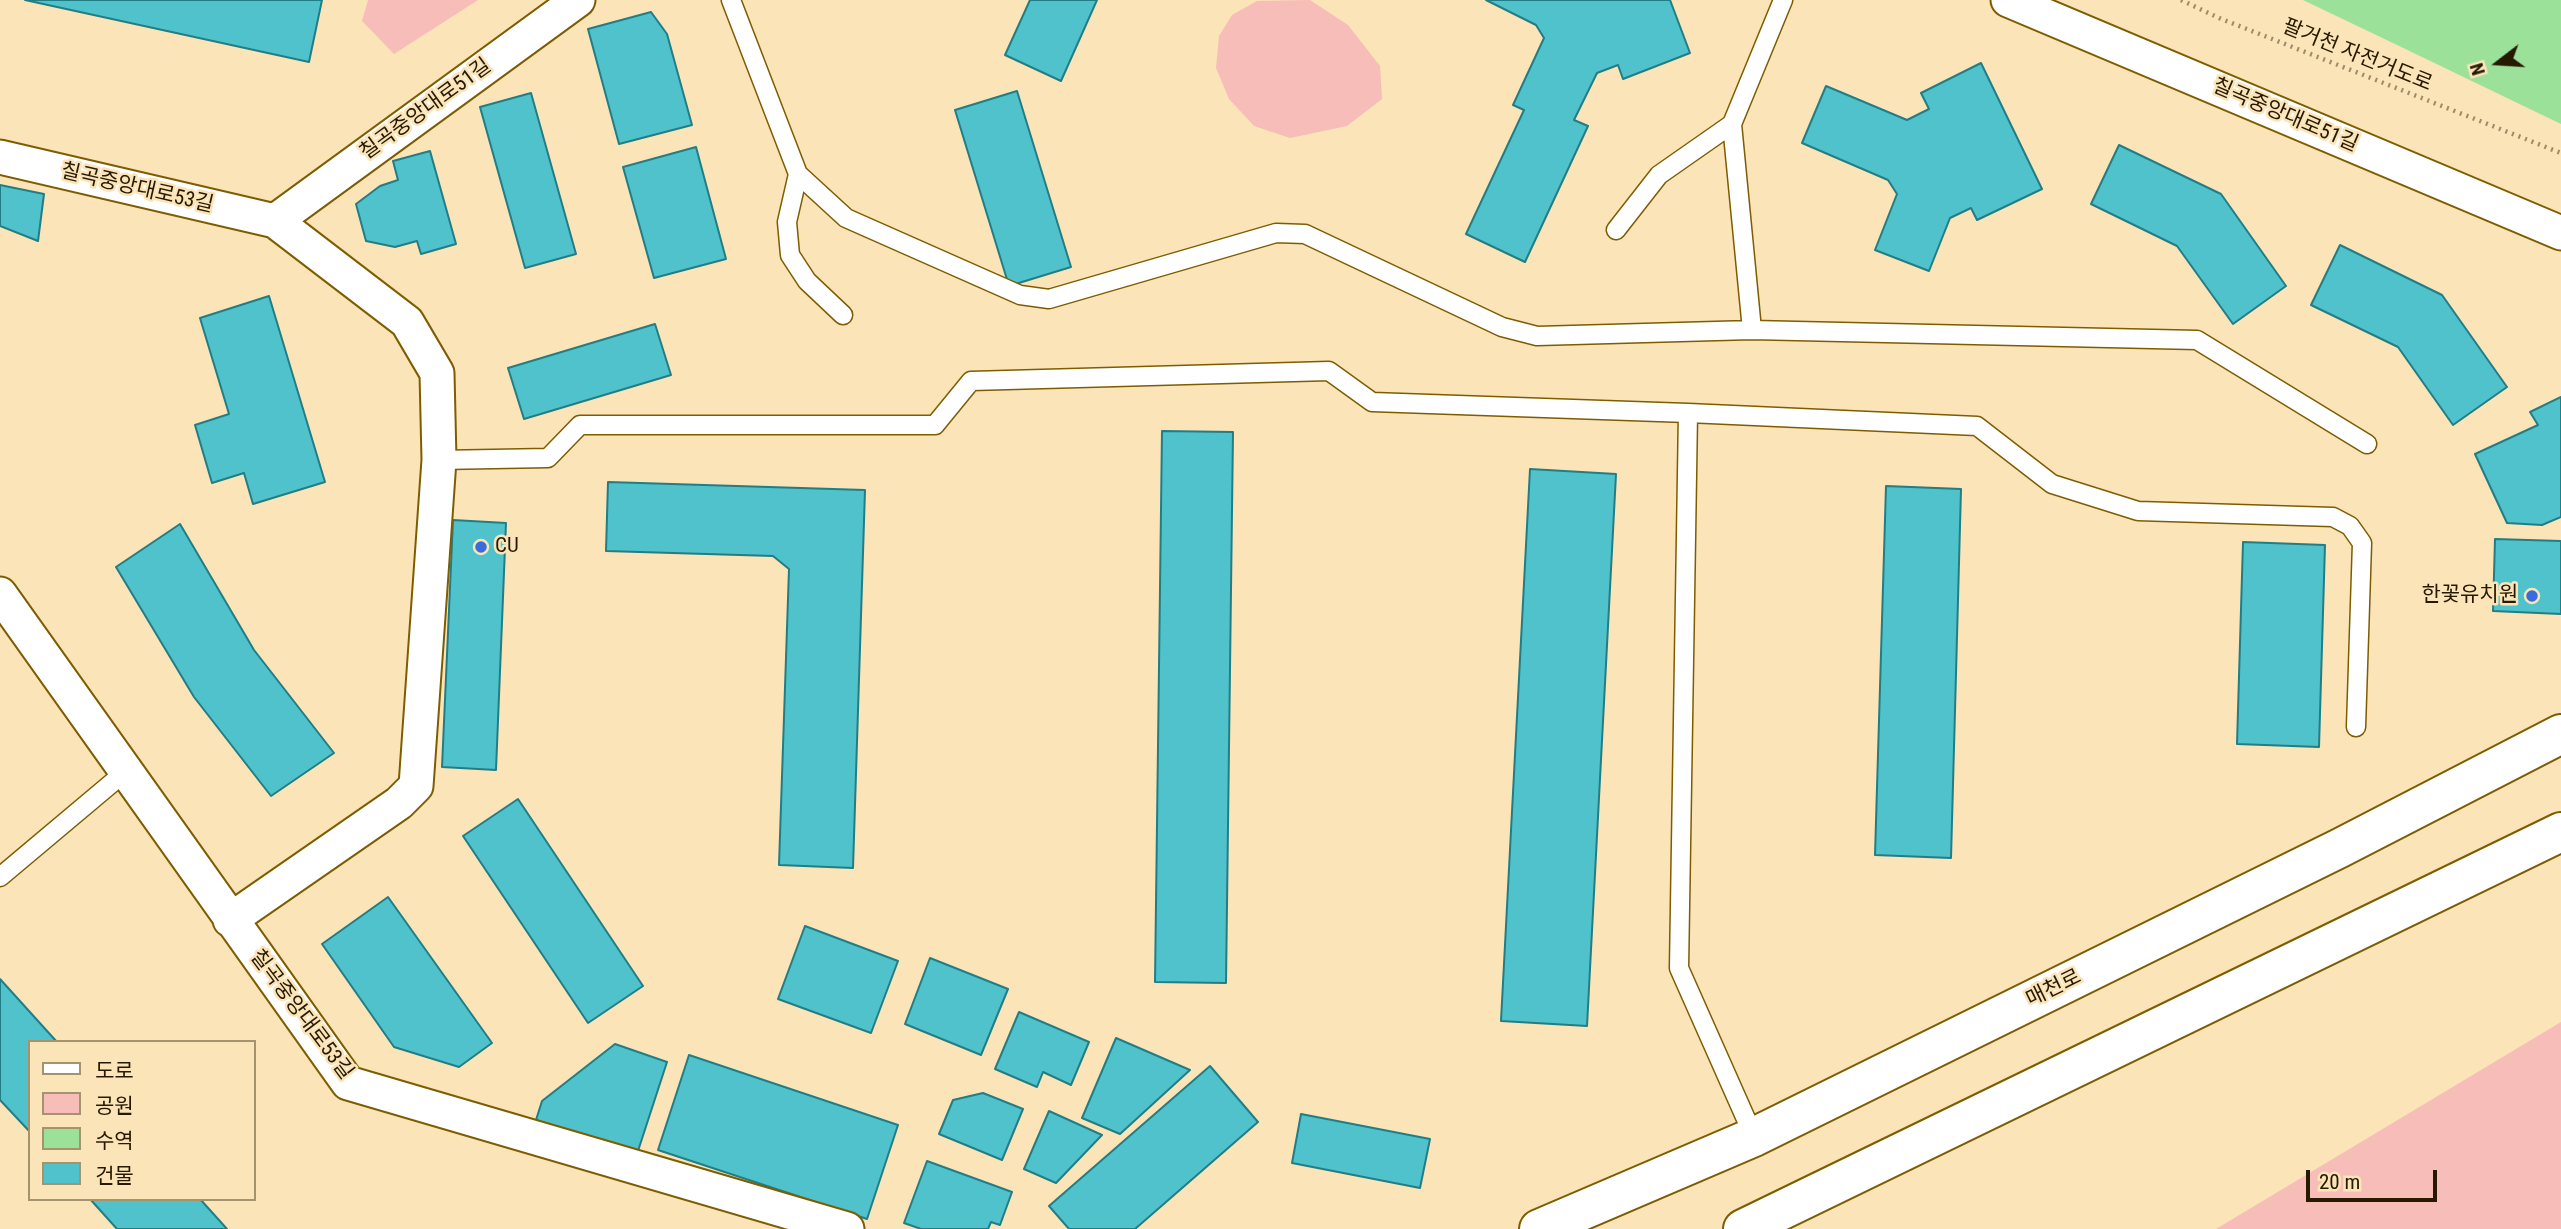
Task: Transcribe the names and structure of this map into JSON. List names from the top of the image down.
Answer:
{
  "streets": {
    "main road": ["매천로"],
    "street": ["칠곡중앙대로51길", "칠곡중앙대로53길"],
    "path": ["팔거천 자전거도로"]
  },
  "crossings": [
    ["칠곡중앙대로51길", "칠곡중앙대로53길"]
  ],
  "places": ["CU", "한꽃유치원"],
  "legend": [
    "도로",
    "공원",
    "수역",
    "건물"
  ],
  "scale_bar": "20 m",
  "north": "left"
}
